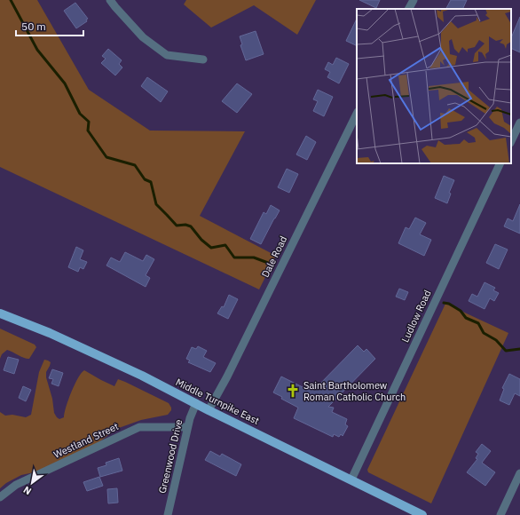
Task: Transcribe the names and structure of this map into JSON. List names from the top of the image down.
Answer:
{
  "streets": {
    "main road": ["Middle Turnpike East"],
    "street": [
      "Dale Road",
      "Ludlow Road",
      "Westland Street",
      "Greenwood Drive"
    ]
  },
  "crossings": [
    ["Dale Road", "Middle Turnpike East"],
    ["Ludlow Road", "Middle Turnpike East"],
    ["Middle Turnpike East", "Greenwood Drive"],
    ["Westland Street", "Greenwood Drive"]
  ],
  "places": {
    "church": ["Saint Bartholomew Roman Catholic Church"]
  },
  "scale_bar": "50 m",
  "north": "bottom left"
}
